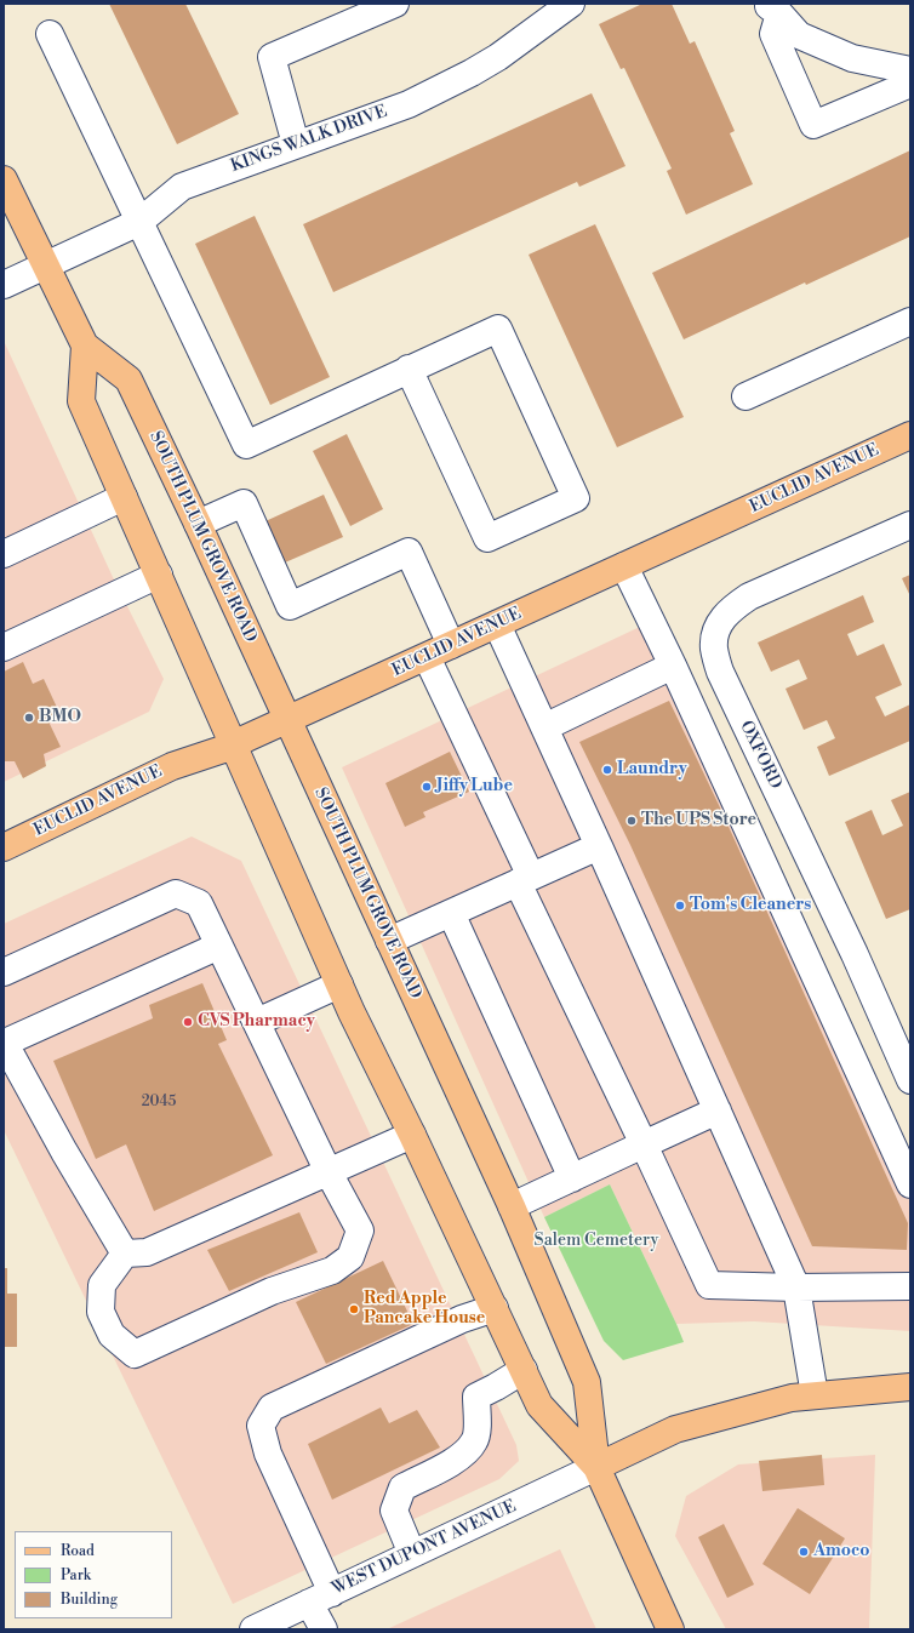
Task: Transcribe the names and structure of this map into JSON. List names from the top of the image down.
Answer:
{
  "streets": {
    "main road": ["EUCLID AVENUE", "SOUTH PLUM GROVE ROAD"],
    "street": ["KINGS WALK DRIVE", "OXFORD", "WEST DUPONT AVENUE"]
  },
  "crossings": [
    ["KINGS WALK DRIVE", "SOUTH PLUM GROVE ROAD"],
    ["EUCLID AVENUE", "SOUTH PLUM GROVE ROAD"],
    ["SOUTH PLUM GROVE ROAD", "WEST DUPONT AVENUE"]
  ],
  "parks": ["Salem Cemetery"],
  "places": [
    "BMO",
    "Laundry",
    "Jiffy Lube",
    "The UPS Store",
    "Tom's Cleaners",
    "CVS Pharmacy",
    "Red Apple Pancake House",
    "Amoco"
  ],
  "house_numbers": ["2045"],
  "legend": ["Road", "Park", "Building"]
}
